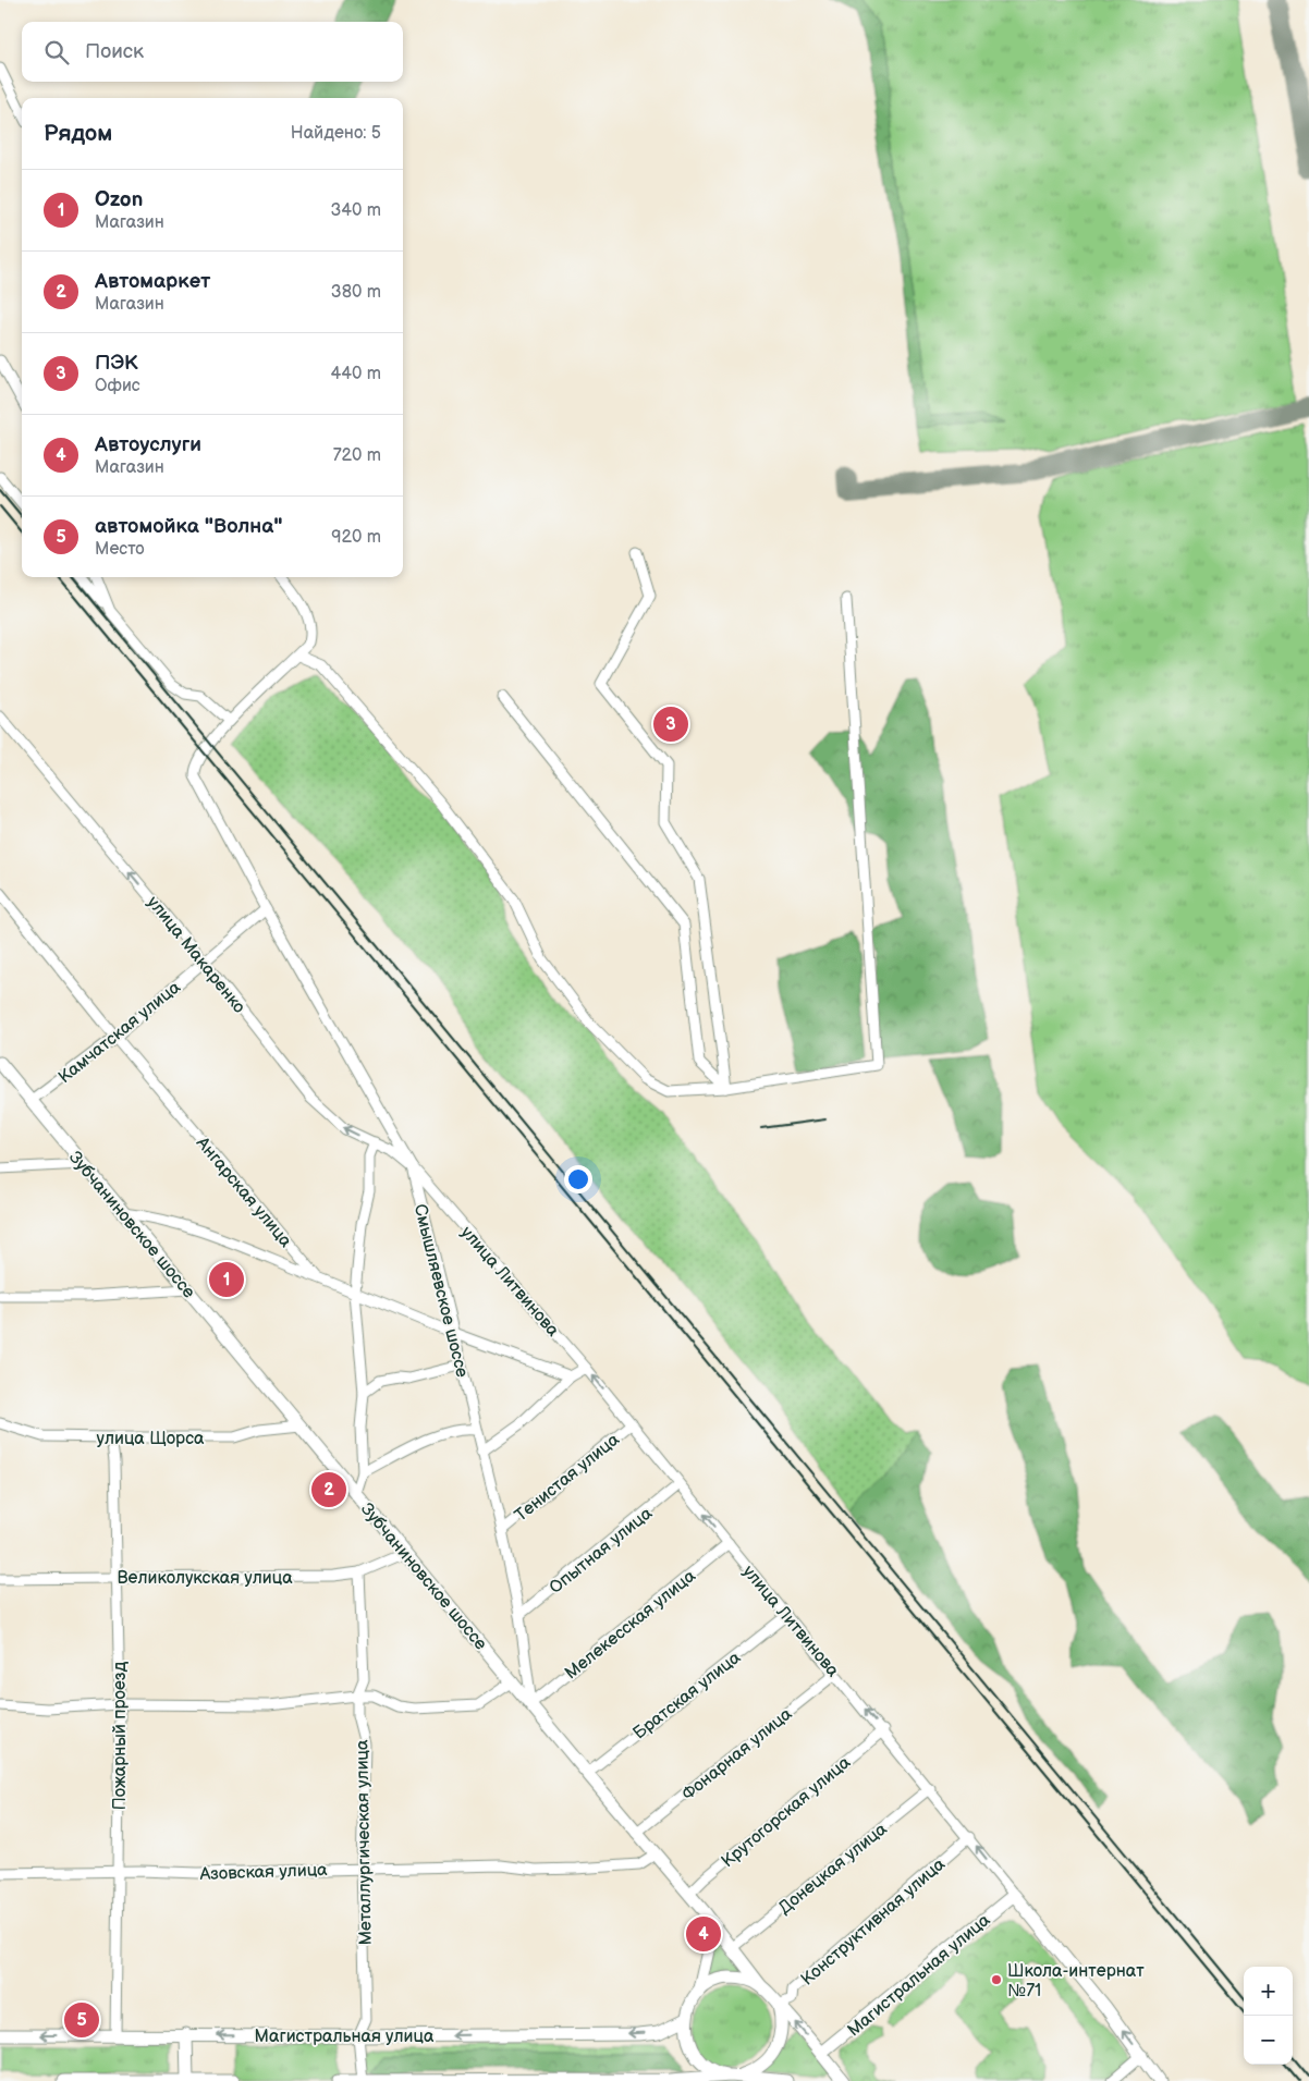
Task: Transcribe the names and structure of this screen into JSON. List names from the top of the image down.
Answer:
{
  "streets": {
    "main road": ["Зубчаниновское шоссе", "улица Литвинова", "Магистральная улица"],
    "street": [
      "улица Макаренко",
      "Камчатская улица",
      "Ангарская улица",
      "Смышляевское шоссе",
      "улица Щорса",
      "Тенистая улица",
      "Опытная улица",
      "Великолукская улица",
      "Мелекесская улица",
      "Братская улица",
      "Пожарный проезд",
      "Фонарная улица",
      "Крутогорская улица",
      "Металлургическая улица",
      "Донецкая улица",
      "Азовская улица",
      "Конструктивная улица"
    ]
  },
  "crossings": [
    ["улица Макаренко", "Камчатская улица"],
    ["улица Макаренко", "улица Литвинова"],
    ["улица Макаренко", "Смышляевское шоссе"],
    ["Камчатская улица", "Ангарская улица"],
    ["Камчатская улица", "Зубчаниновское шоссе"],
    ["Ангарская улица", "Смышляевское шоссе"],
    ["Зубчаниновское шоссе", "Смышляевское шоссе"],
    ["Зубчаниновское шоссе", "улица Щорса"],
    ["Зубчаниновское шоссе", "Великолукская улица"],
    ["Зубчаниновское шоссе", "Мелекесская улица"],
    ["Зубчаниновское шоссе", "Братская улица"],
    ["Зубчаниновское шоссе", "Фонарная улица"],
    ["Зубчаниновское шоссе", "Крутогорская улица"],
    ["Зубчаниновское шоссе", "Донецкая улица"],
    ["Зубчаниновское шоссе", "Азовская улица"],
    ["Зубчаниновское шоссе", "Конструктивная улица"],
    ["Зубчаниновское шоссе", "Магистральная улица"],
    ["улица Литвинова", "Смышляевское шоссе"],
    ["улица Литвинова", "Тенистая улица"],
    ["улица Литвинова", "Опытная улица"],
    ["улица Литвинова", "Мелекесская улица"],
    ["улица Литвинова", "Братская улица"],
    ["улица Литвинова", "Фонарная улица"],
    ["улица Литвинова", "Крутогорская улица"],
    ["улица Литвинова", "Донецкая улица"],
    ["улица Литвинова", "Конструктивная улица"],
    ["улица Литвинова", "Магистральная улица"],
    ["Смышляевское шоссе", "Тенистая улица"],
    ["Смышляевское шоссе", "Опытная улица"],
    ["Смышляевское шоссе", "Мелекесская улица"],
    ["улица Щорса", "Пожарный проезд"],
    ["Великолукская улица", "Пожарный проезд"],
    ["Великолукская улица", "Металлургическая улица"],
    ["Пожарный проезд", "Азовская улица"],
    ["Пожарный проезд", "Магистральная улица"],
    ["Металлургическая улица", "Азовская улица"],
    ["Металлургическая улица", "Магистральная улица"],
    ["Конструктивная улица", "Магистральная улица"]
  ],
  "one_way": ["улица Макаренко", "улица Литвинова"],
  "places": ["Школа-интернат №71"],
  "page": {
    "search": "Поиск",
    "heading": ["Рядом", "Найдено: 5"],
    "list": [
      {
        "mark": "1",
        "name": "Ozon",
        "note": "Магазин",
        "value": "340 m"
      },
      {
        "mark": "2",
        "name": "Автомаркет",
        "note": "Магазин",
        "value": "380 m"
      },
      {
        "mark": "3",
        "name": "ПЭК",
        "note": "Офис",
        "value": "440 m"
      },
      {
        "mark": "4",
        "name": "Автоуслуги",
        "note": "Магазин",
        "value": "720 m"
      },
      {
        "mark": "5",
        "name": "автомойка \"Волна\"",
        "note": "Место",
        "value": "920 m"
      }
    ],
    "pins": [
      "3",
      "1",
      "2",
      "4",
      "5"
    ],
    "map_buttons": ["+", "−"]
  }
}
